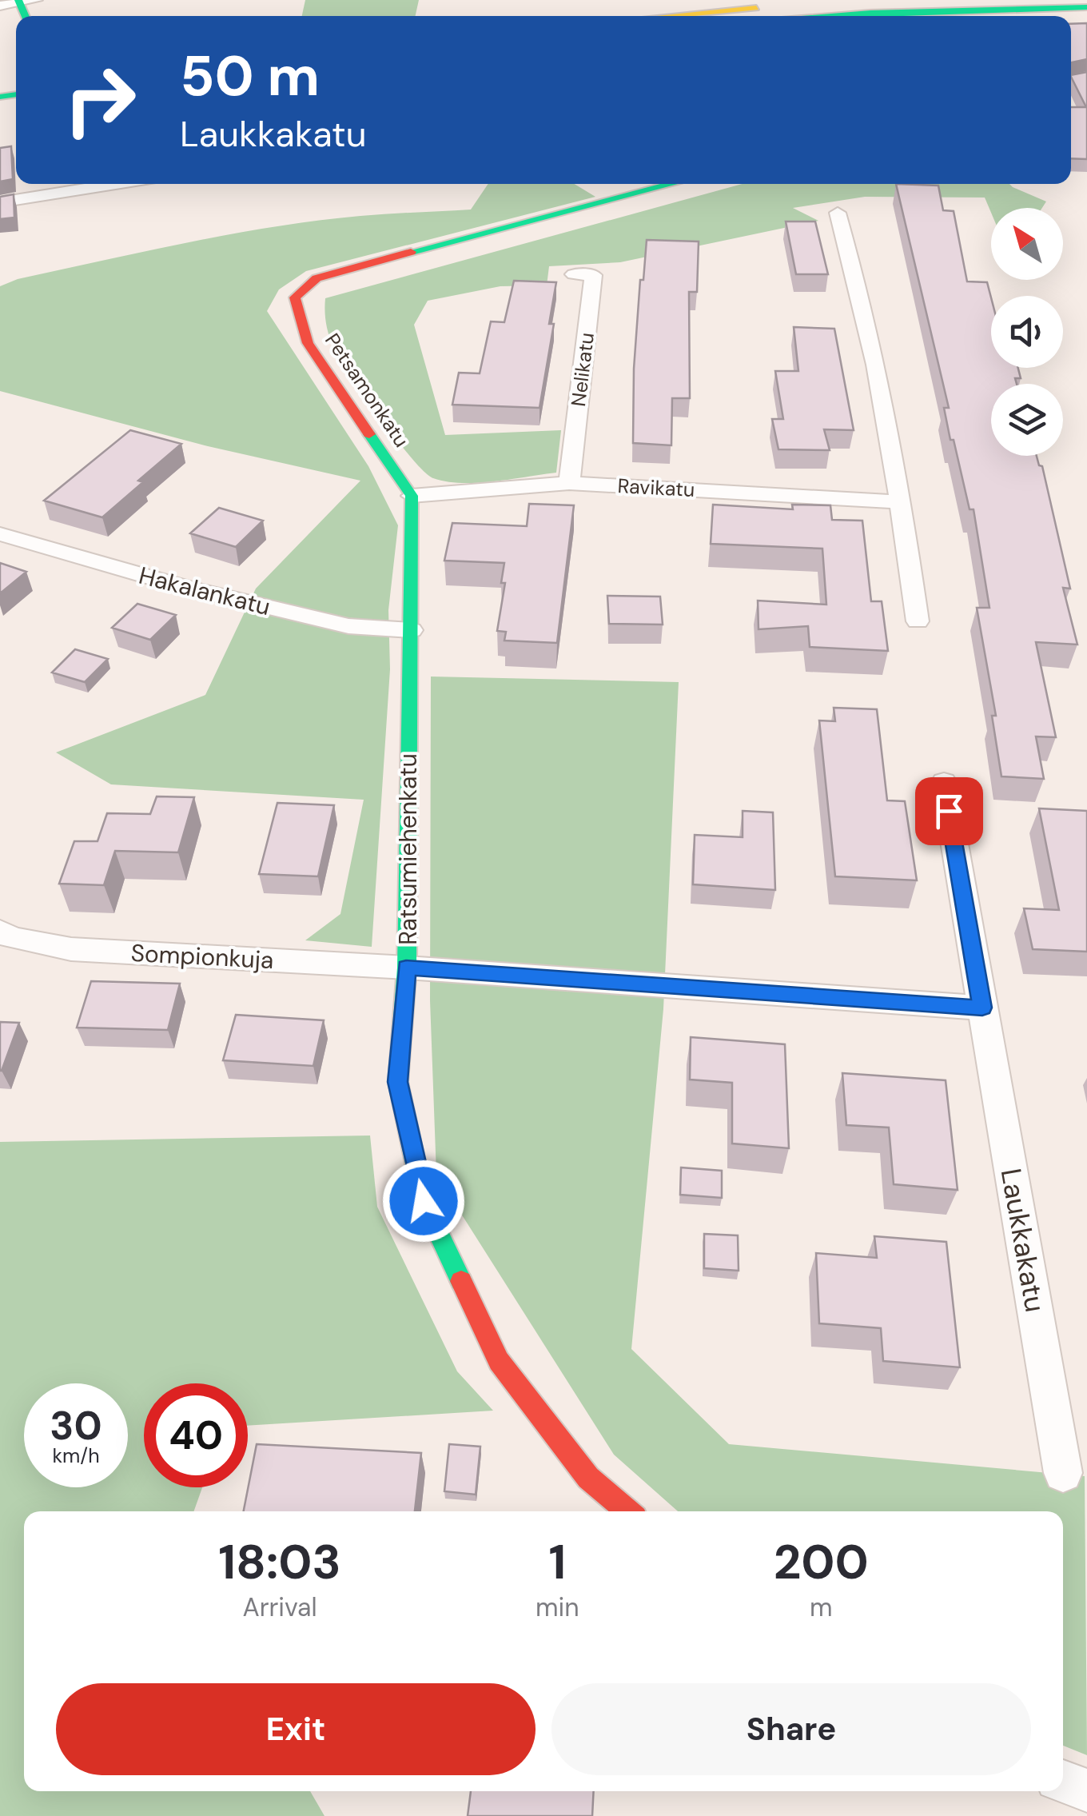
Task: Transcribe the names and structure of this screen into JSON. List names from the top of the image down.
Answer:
{
  "streets": {
    "street": [
      "Nelikatu",
      "Petsamonkatu",
      "Ravikatu",
      "Hakalankatu",
      "Ratsumiehenkatu",
      "Sompionkuja",
      "Laukkakatu"
    ]
  },
  "crossings": [
    ["Nelikatu", "Ravikatu"],
    ["Petsamonkatu", "Ravikatu"],
    ["Hakalankatu", "Ratsumiehenkatu"],
    ["Ratsumiehenkatu", "Sompionkuja"]
  ],
  "north": "top left",
  "page": {
    "turn": ["50 m", "Laukkakatu"],
    "speed": "30 km/h",
    "limit": "40",
    "eta": [
      "18:03",
      "Arrival",
      "1",
      "min",
      "200",
      "m"
    ],
    "buttons": ["Exit", "Share"]
  }
}
